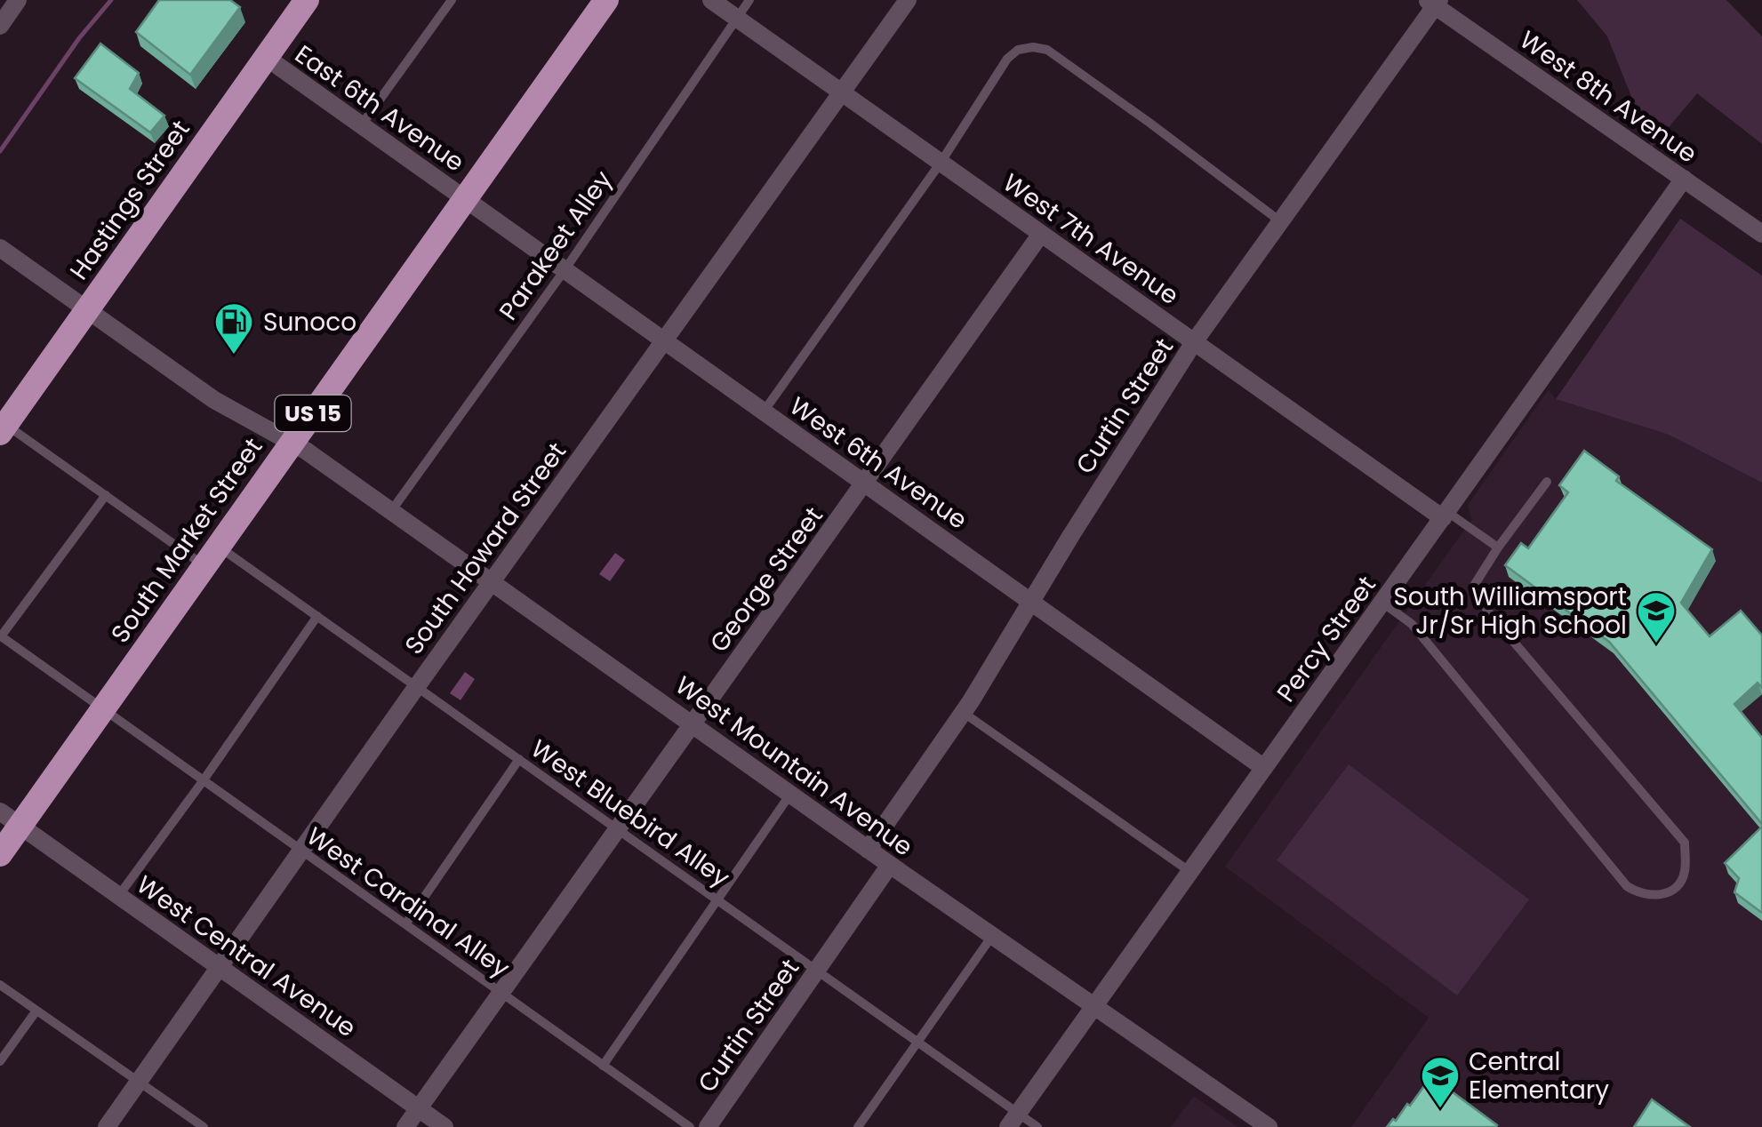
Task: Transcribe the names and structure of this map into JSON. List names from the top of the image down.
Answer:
{
  "streets": {
    "highway": ["Hastings Street", "US 15", "South Market Street"],
    "street": [
      "West 8th Avenue",
      "East 6th Avenue",
      "West 7th Avenue",
      "Curtin Street",
      "West 6th Avenue",
      "South Howard Street",
      "George Street",
      "Percy Street",
      "West Mountain Avenue",
      "West Central Avenue"
    ],
    "lane": ["Parakeet Alley", "West Bluebird Alley", "West Cardinal Alley"]
  },
  "crossings": [
    ["West 8th Avenue", "Curtin Street"],
    ["West 8th Avenue", "Percy Street"],
    ["East 6th Avenue", "Hastings Street"],
    ["East 6th Avenue", "West 6th Avenue"],
    ["East 6th Avenue", "South Market Street"],
    ["Hastings Street", "West Mountain Avenue"],
    ["Hastings Street", "West Bluebird Alley"],
    ["West 7th Avenue", "Parakeet Alley"],
    ["West 7th Avenue", "Curtin Street"],
    ["West 7th Avenue", "South Howard Street"],
    ["West 7th Avenue", "George Street"],
    ["West 7th Avenue", "Percy Street"],
    ["Parakeet Alley", "West 6th Avenue"],
    ["Parakeet Alley", "West Mountain Avenue"],
    ["Curtin Street", "West 6th Avenue"],
    ["Curtin Street", "West Mountain Avenue"],
    ["Curtin Street", "West Bluebird Alley"],
    ["West 6th Avenue", "South Market Street"],
    ["West 6th Avenue", "South Howard Street"],
    ["West 6th Avenue", "George Street"],
    ["West 6th Avenue", "Percy Street"],
    ["South Market Street", "West Mountain Avenue"],
    ["South Market Street", "West Bluebird Alley"],
    ["South Market Street", "West Cardinal Alley"],
    ["South Market Street", "West Central Avenue"],
    ["South Howard Street", "West Mountain Avenue"],
    ["South Howard Street", "West Bluebird Alley"],
    ["South Howard Street", "West Cardinal Alley"],
    ["South Howard Street", "West Central Avenue"],
    ["George Street", "West Mountain Avenue"],
    ["George Street", "West Bluebird Alley"],
    ["George Street", "West Cardinal Alley"],
    ["George Street", "West Central Avenue"],
    ["Percy Street", "West Mountain Avenue"],
    ["Percy Street", "West Bluebird Alley"]
  ],
  "places": {
    "fuel station": ["Sunoco"],
    "school or university": ["South Williamsport Jr/Sr High School", "Central Elementary"]
  }
}
